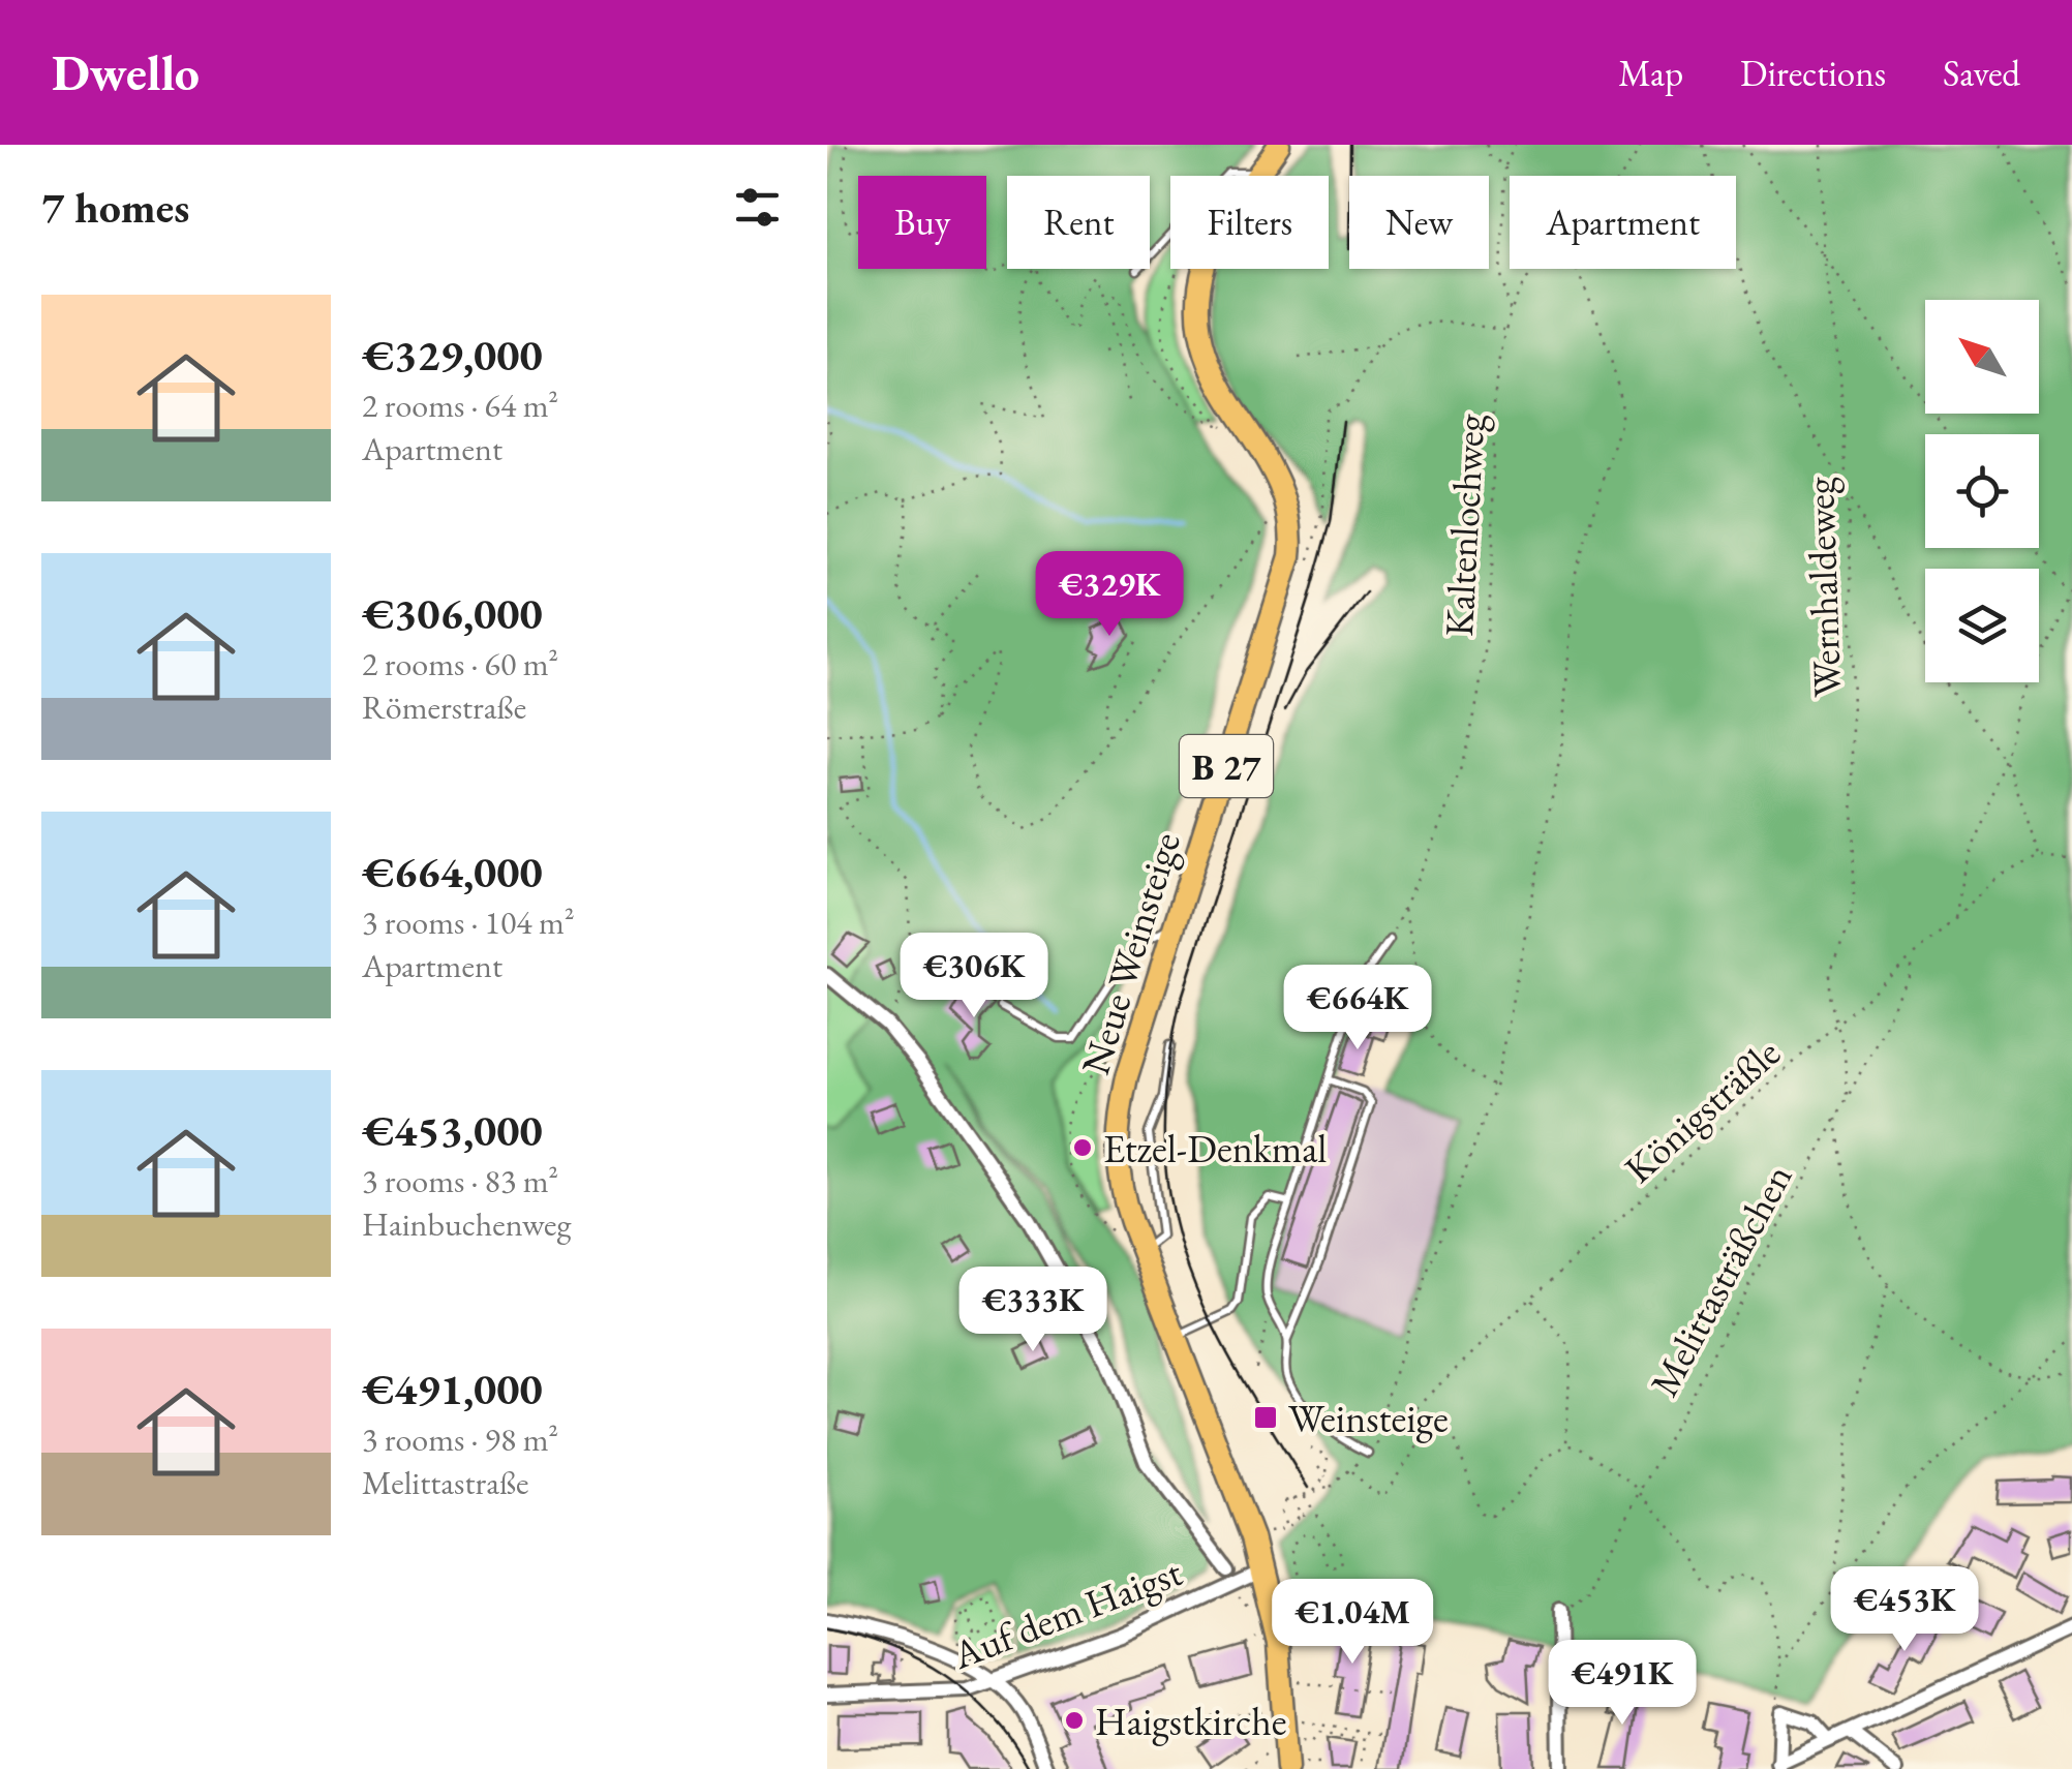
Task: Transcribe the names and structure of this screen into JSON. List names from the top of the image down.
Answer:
{
  "streets": {
    "main road": ["B 27", "Neue Weinsteige"],
    "street": ["Auf dem Haigst"],
    "path": [
      "Kaltenlochweg",
      "Wernhaldeweg",
      "Königsträßle",
      "Melittasträßchen"
    ]
  },
  "crossings": [
    ["Wernhaldeweg", "Königsträßle"],
    ["Wernhaldeweg", "Melittasträßchen"],
    ["B 27", "Neue Weinsteige"],
    ["B 27", "Auf dem Haigst"],
    ["Neue Weinsteige", "Auf dem Haigst"],
    ["Königsträßle", "Melittasträßchen"]
  ],
  "places": {
    "other": ["Etzel-Denkmal", "Haigstkirche"],
    "transit": ["Weinsteige"]
  },
  "north": "top left",
  "page": {
    "header": "Dwello",
    "nav": ["Map", "Directions", "Saved"],
    "heading": "7 homes",
    "chip": [
      "Buy",
      "Rent",
      "Filters",
      "New",
      "Apartment"
    ],
    "list": [
      {
        "name": "€329,000",
        "note": "2 rooms · 64 m² · Apartment"
      },
      {
        "name": "€306,000",
        "note": "2 rooms · 60 m² · Römerstraße"
      },
      {
        "name": "€664,000",
        "note": "3 rooms · 104 m² · Apartment"
      },
      {
        "name": "€453,000",
        "note": "3 rooms · 83 m² · Hainbuchenweg"
      },
      {
        "name": "€491,000",
        "note": "3 rooms · 98 m² · Melittastraße"
      }
    ],
    "price": [
      "€329K",
      "€306K",
      "€664K",
      "€333K",
      "€453K",
      "€1.04M",
      "€491K"
    ]
  }
}
